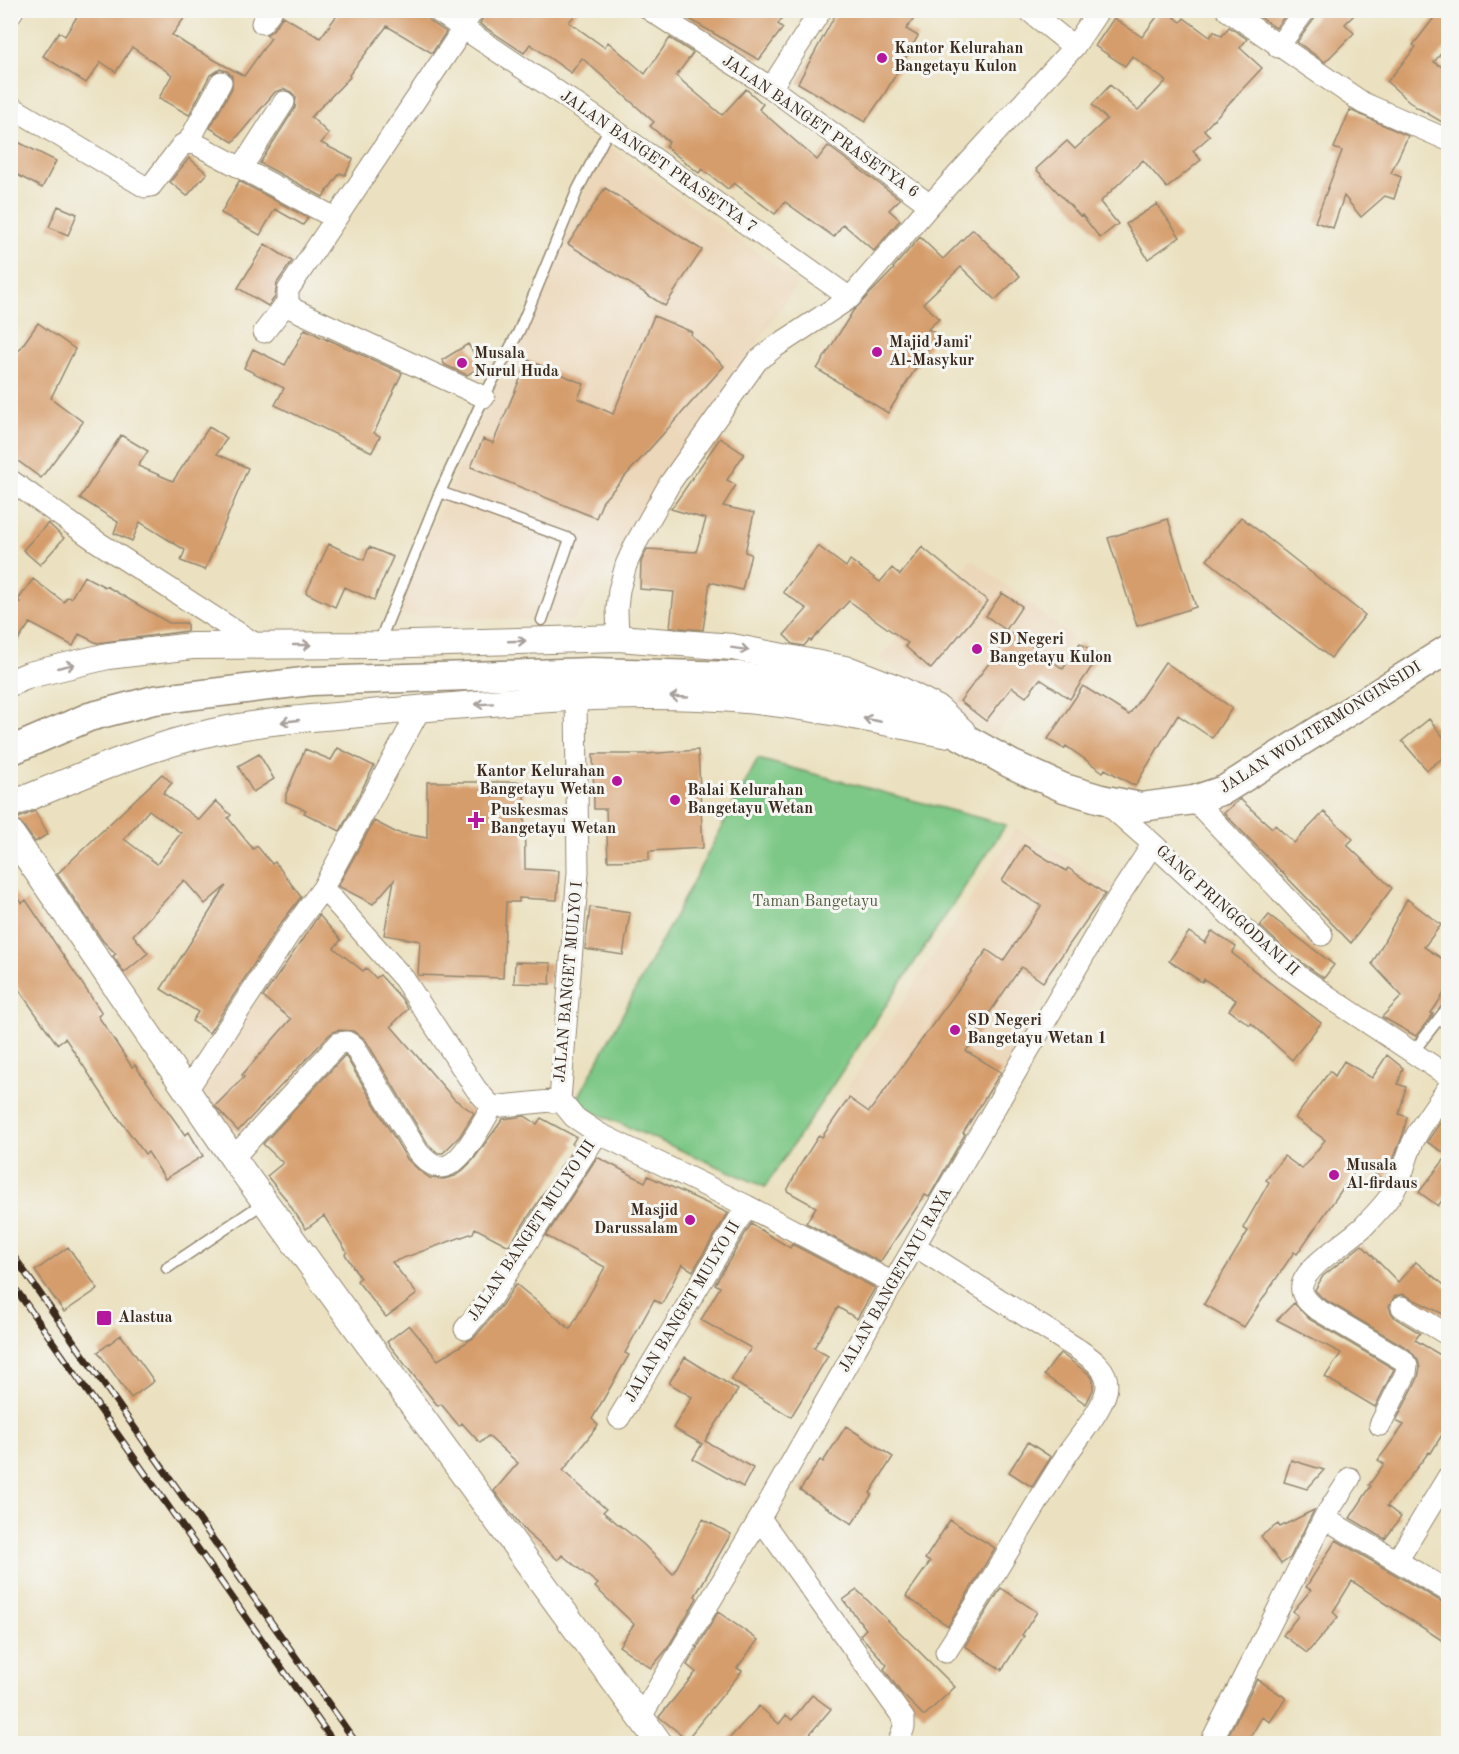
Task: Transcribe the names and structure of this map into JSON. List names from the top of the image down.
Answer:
{
  "streets": {
    "main road": ["JALAN WOLTERMONGINSIDI"],
    "street": [
      "JALAN BANGET PRASETYA 6",
      "JALAN BANGET PRASETYA 7",
      "GANG PRINGGODANI II",
      "JALAN BANGET MULYO I",
      "JALAN BANGET MULYO III",
      "JALAN BANGETAYU RAYA",
      "JALAN BANGET MULYO II"
    ]
  },
  "crossings": [
    ["JALAN WOLTERMONGINSIDI", "GANG PRINGGODANI II"],
    ["GANG PRINGGODANI II", "JALAN BANGETAYU RAYA"],
    ["JALAN BANGET MULYO I", "JALAN BANGET MULYO III"],
    ["JALAN BANGET MULYO I", "JALAN BANGETAYU RAYA"],
    ["JALAN BANGET MULYO I", "JALAN BANGET MULYO II"]
  ],
  "parks": ["Taman Bangetayu"],
  "places": {
    "other": [
      "Kantor Kelurahan Bangetayu Kulon",
      "Majid Jami' Al-Masykur",
      "Musala Nurul Huda",
      "SD Negeri Bangetayu Kulon",
      "Kantor Kelurahan Bangetayu Wetan",
      "Balai Kelurahan Bangetayu Wetan",
      "SD Negeri Bangetayu Wetan 1",
      "Musala Al-firdaus",
      "Masjid Darussalam"
    ],
    "health": ["Puskesmas Bangetayu Wetan"],
    "transit": ["Alastua"]
  }
}
